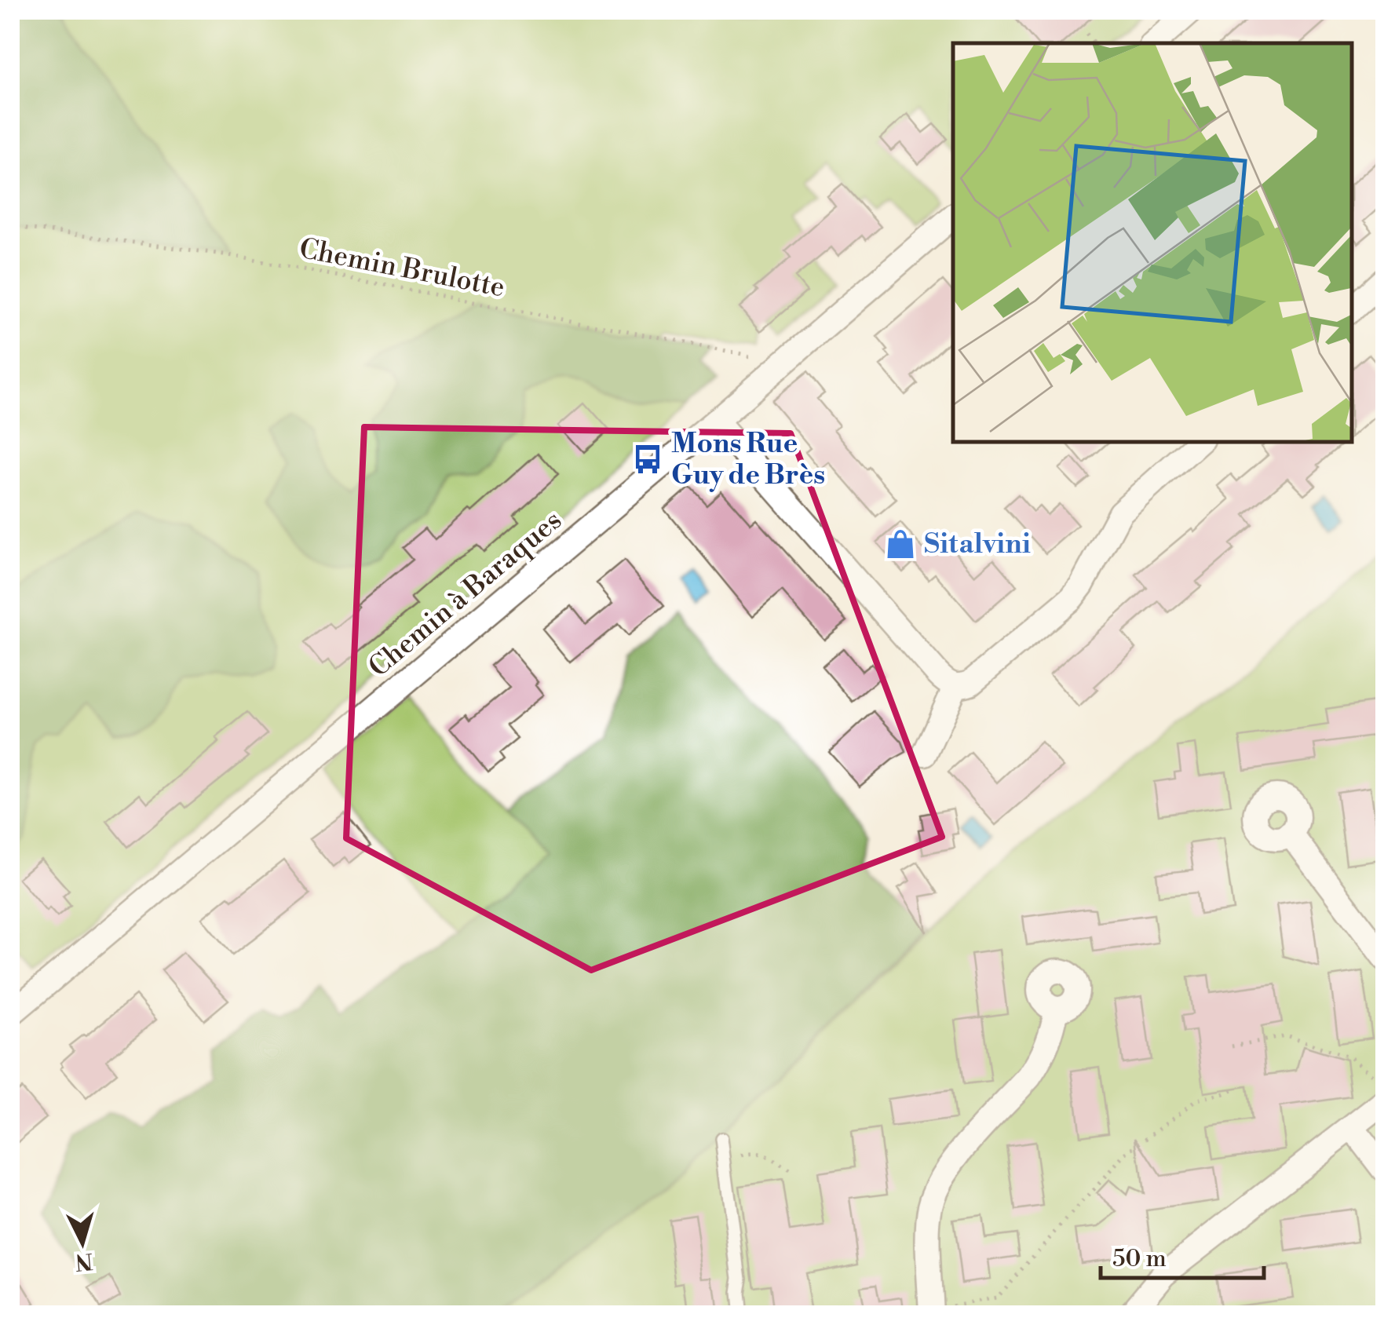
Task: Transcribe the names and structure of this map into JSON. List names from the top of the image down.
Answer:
{
  "streets": {
    "street": ["Chemin à Baraques"],
    "path": ["Chemin Brulotte"]
  },
  "crossings": [
    ["Chemin Brulotte", "Chemin à Baraques"]
  ],
  "places": {
    "bus stop": ["Mons Rue Guy de Brès"],
    "shop": ["Sitalvini"]
  },
  "scale_bar": "50 m",
  "north": "bottom"
}
